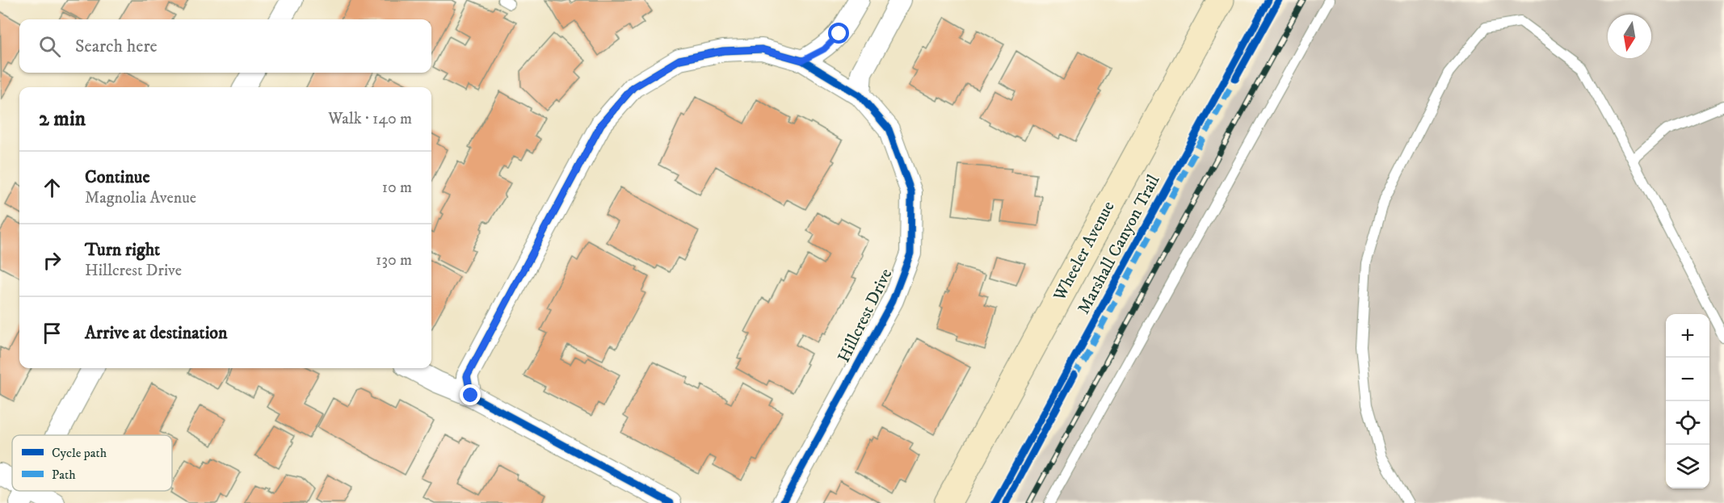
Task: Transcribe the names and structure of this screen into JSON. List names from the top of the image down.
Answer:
{
  "streets": {
    "main road": ["Wheeler Avenue"],
    "street": ["Hillcrest Drive"],
    "cycle path": ["Marshall Canyon Trail"]
  },
  "legend": ["Cycle path", "Path"],
  "north": "bottom",
  "page": {
    "search": "Search here",
    "heading": ["2 min", "Walk · 140 m"],
    "list": [
      ["Continue", "Magnolia Avenue", "10 m"],
      ["Turn right", "Hillcrest Drive", "130 m"],
      "Arrive at destination"
    ],
    "map_buttons": ["+", "−"]
  }
}
